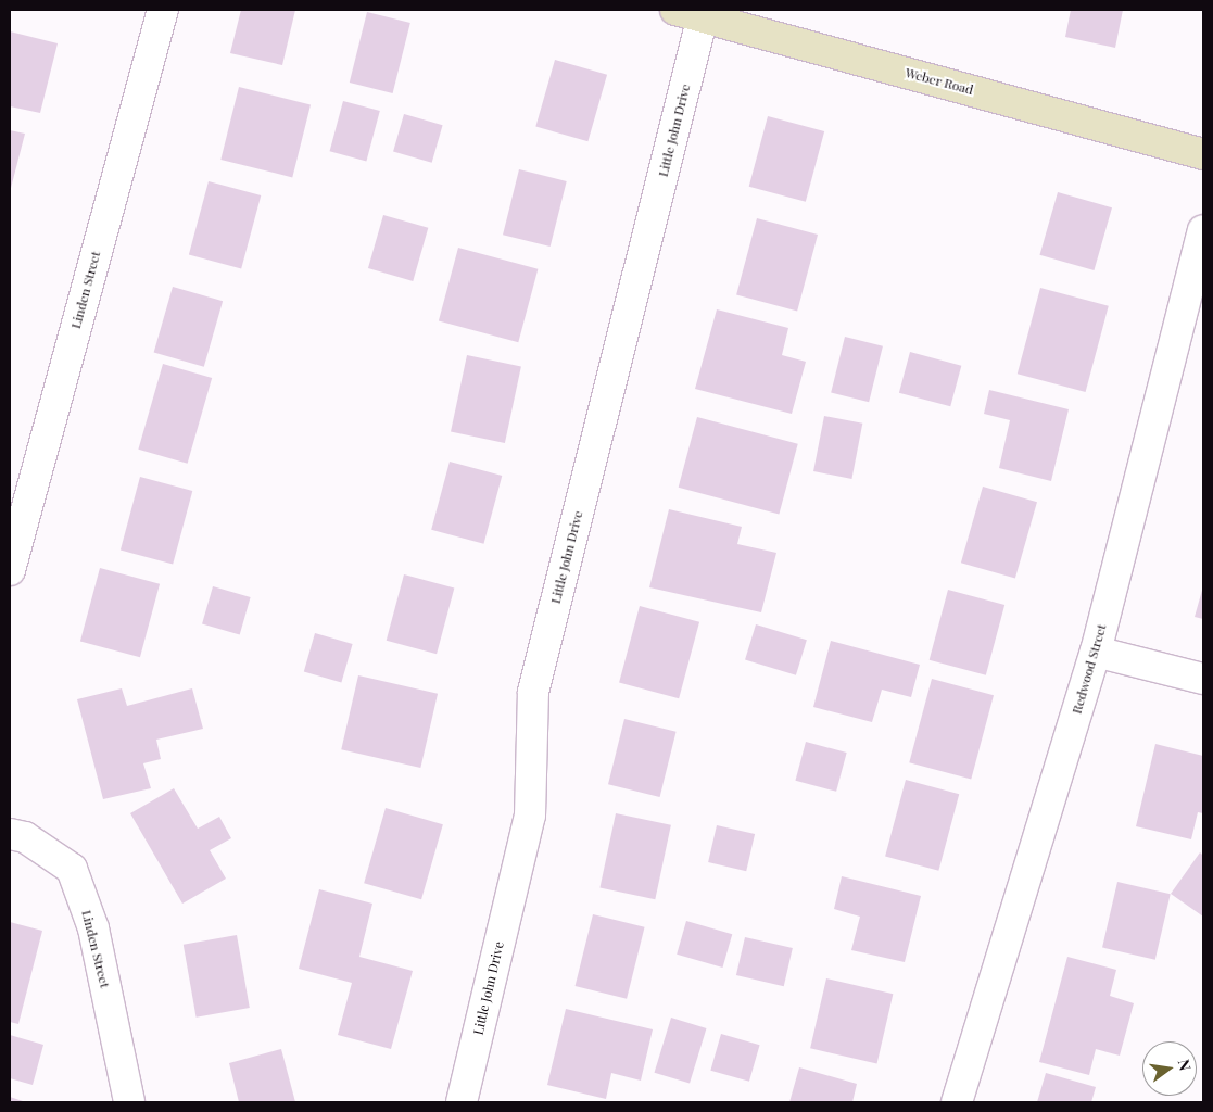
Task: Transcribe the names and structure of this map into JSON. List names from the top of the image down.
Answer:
{
  "streets": {
    "main road": ["Weber Road"],
    "street": ["Little John Drive", "Linden Street", "Redwood Street"]
  },
  "crossings": [
    ["Weber Road", "Little John Drive"]
  ],
  "north": "right"
}
